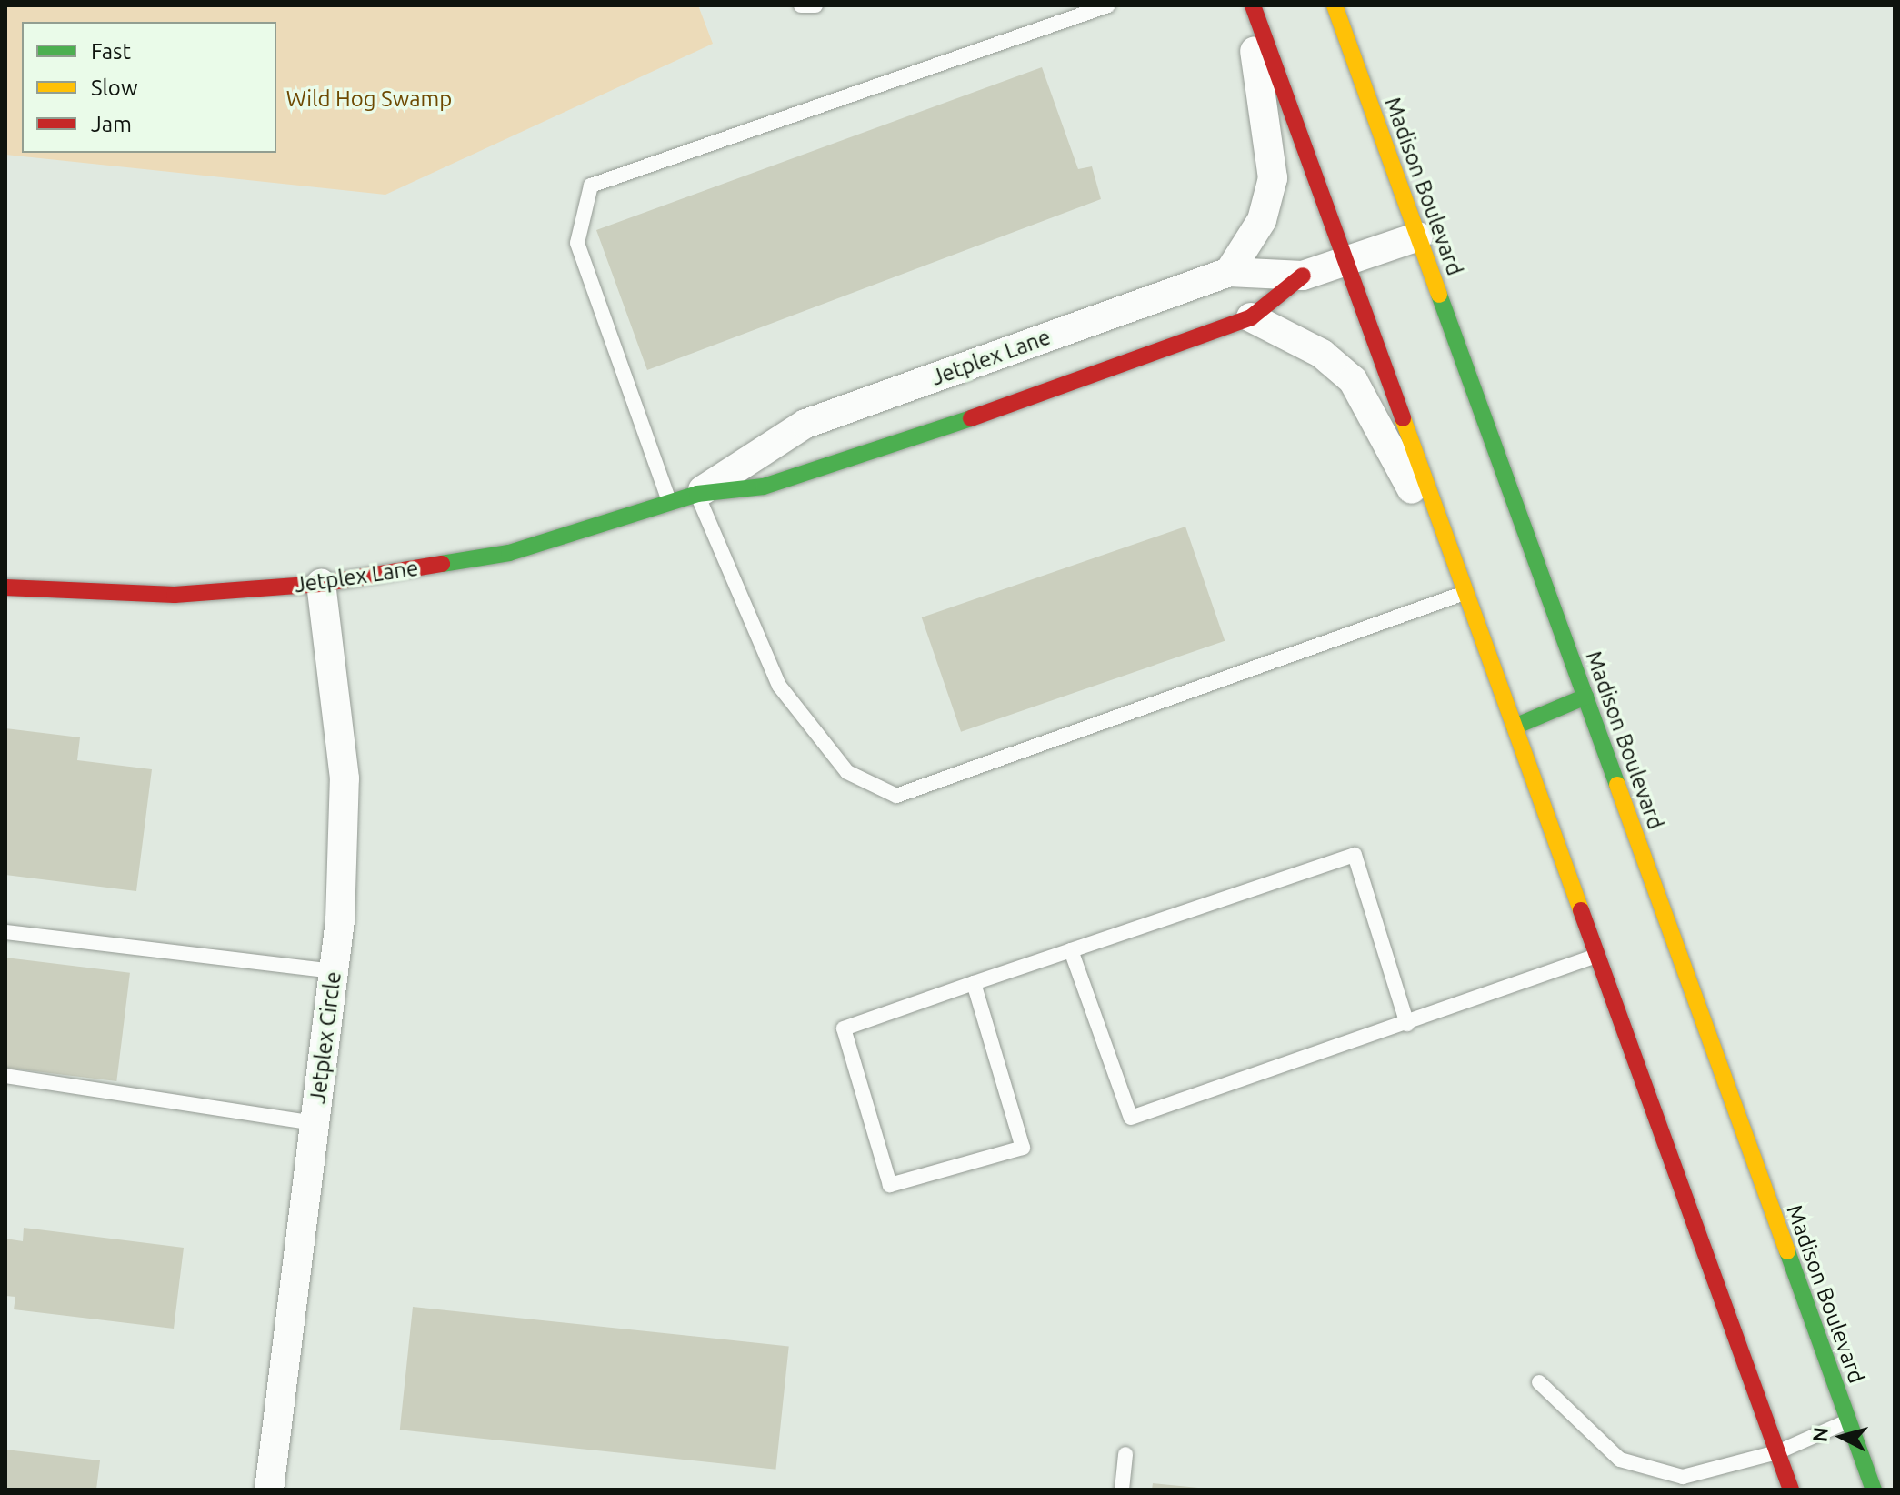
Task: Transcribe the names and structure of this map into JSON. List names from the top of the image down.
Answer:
{
  "streets": {
    "main road": ["Madison Boulevard", "Jetplex Lane"],
    "street": ["Jetplex Circle"]
  },
  "crossings": [
    ["Madison Boulevard", "Jetplex Lane"],
    ["Jetplex Lane", "Jetplex Circle"]
  ],
  "parks": ["Wild Hog Swamp"],
  "legend": ["Fast", "Slow", "Jam"],
  "north": "left"
}
